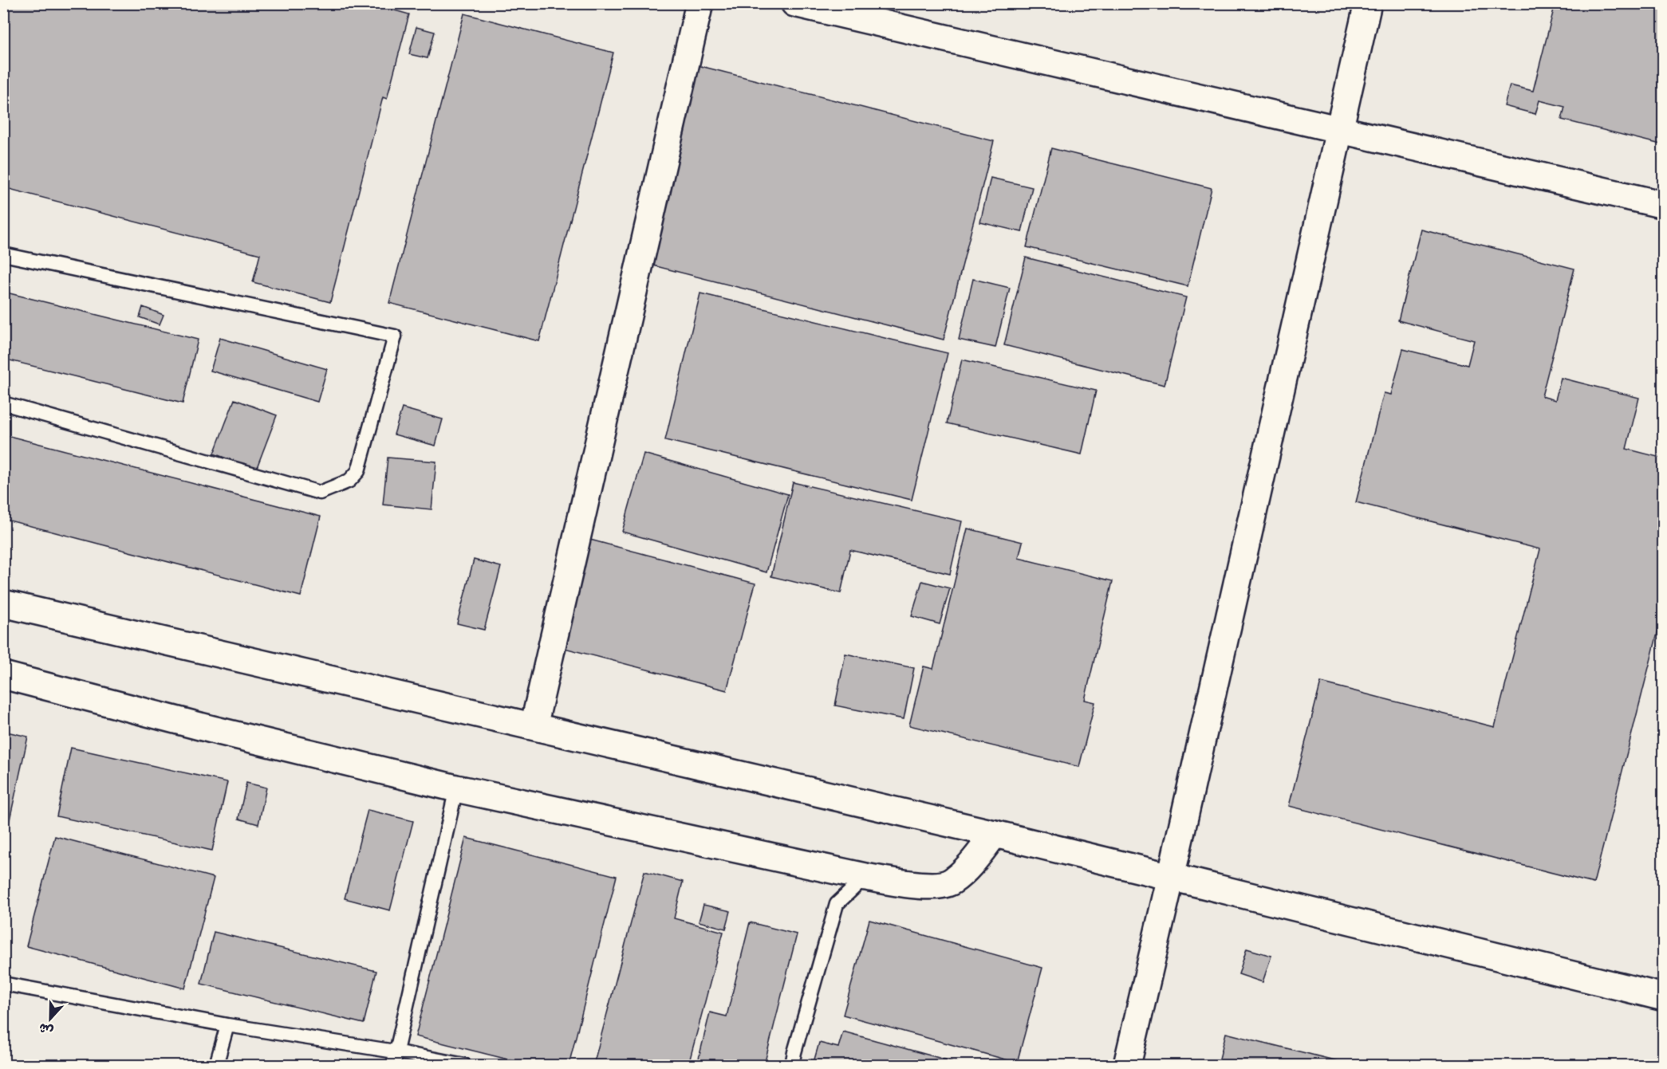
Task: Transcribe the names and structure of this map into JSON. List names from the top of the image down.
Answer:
{
  "north": "bottom"
}
